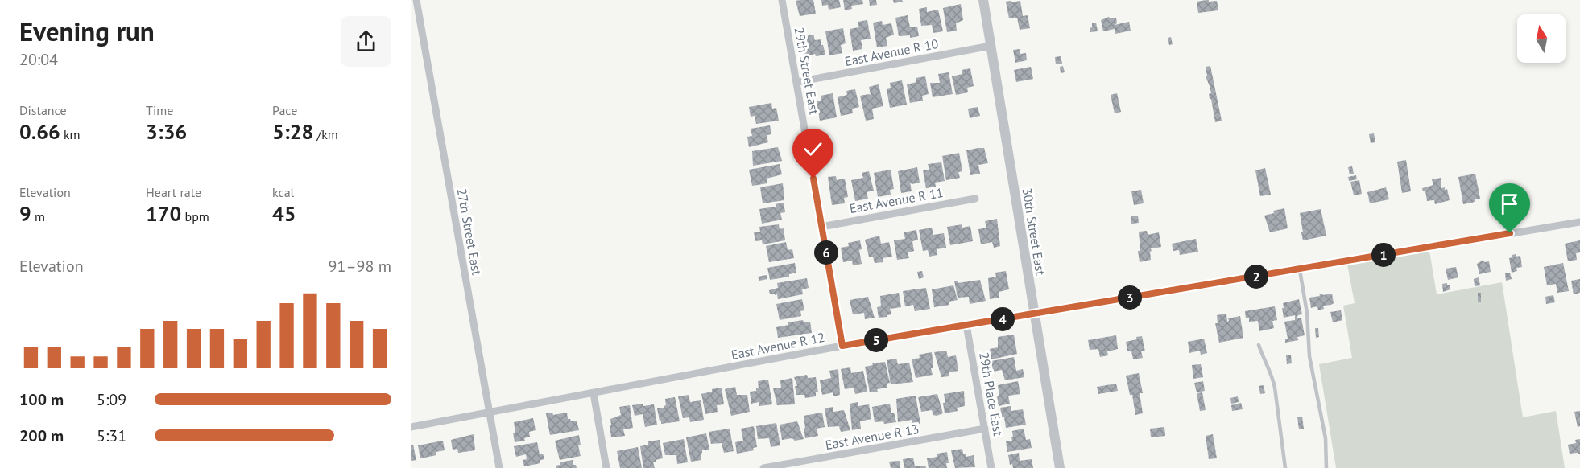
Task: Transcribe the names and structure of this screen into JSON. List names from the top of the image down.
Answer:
{
  "streets": {
    "street": [
      "East Avenue R 10",
      "29th Street East",
      "East Avenue R 11",
      "27th Street East",
      "30th Street East",
      "East Avenue R 12",
      "29th Place East",
      "East Avenue R 13"
    ]
  },
  "crossings": [
    ["East Avenue R 10", "29th Street East"],
    ["East Avenue R 10", "30th Street East"],
    ["29th Street East", "East Avenue R 11"],
    ["29th Street East", "East Avenue R 12"],
    ["27th Street East", "East Avenue R 12"],
    ["30th Street East", "East Avenue R 12"],
    ["East Avenue R 12", "29th Place East"],
    ["29th Place East", "East Avenue R 13"]
  ],
  "north": "top",
  "page": {
    "heading": ["Evening run", "20:04"],
    "stats": [
      ["Distance", "0.66 km"],
      ["Time", "3:36"],
      ["Pace", "5:28 /km"],
      ["Elevation", "9 m"],
      ["Heart rate", "170 bpm"],
      ["kcal", "45"]
    ],
    "pins": [
      "6",
      "1",
      "2",
      "3",
      "4",
      "5"
    ],
    "chart": ["Elevation", "91–98 m"],
    "list": [
      {
        "name": "100 m",
        "note": "5:09"
      },
      {
        "name": "200 m",
        "note": "5:31"
      }
    ]
  }
}
